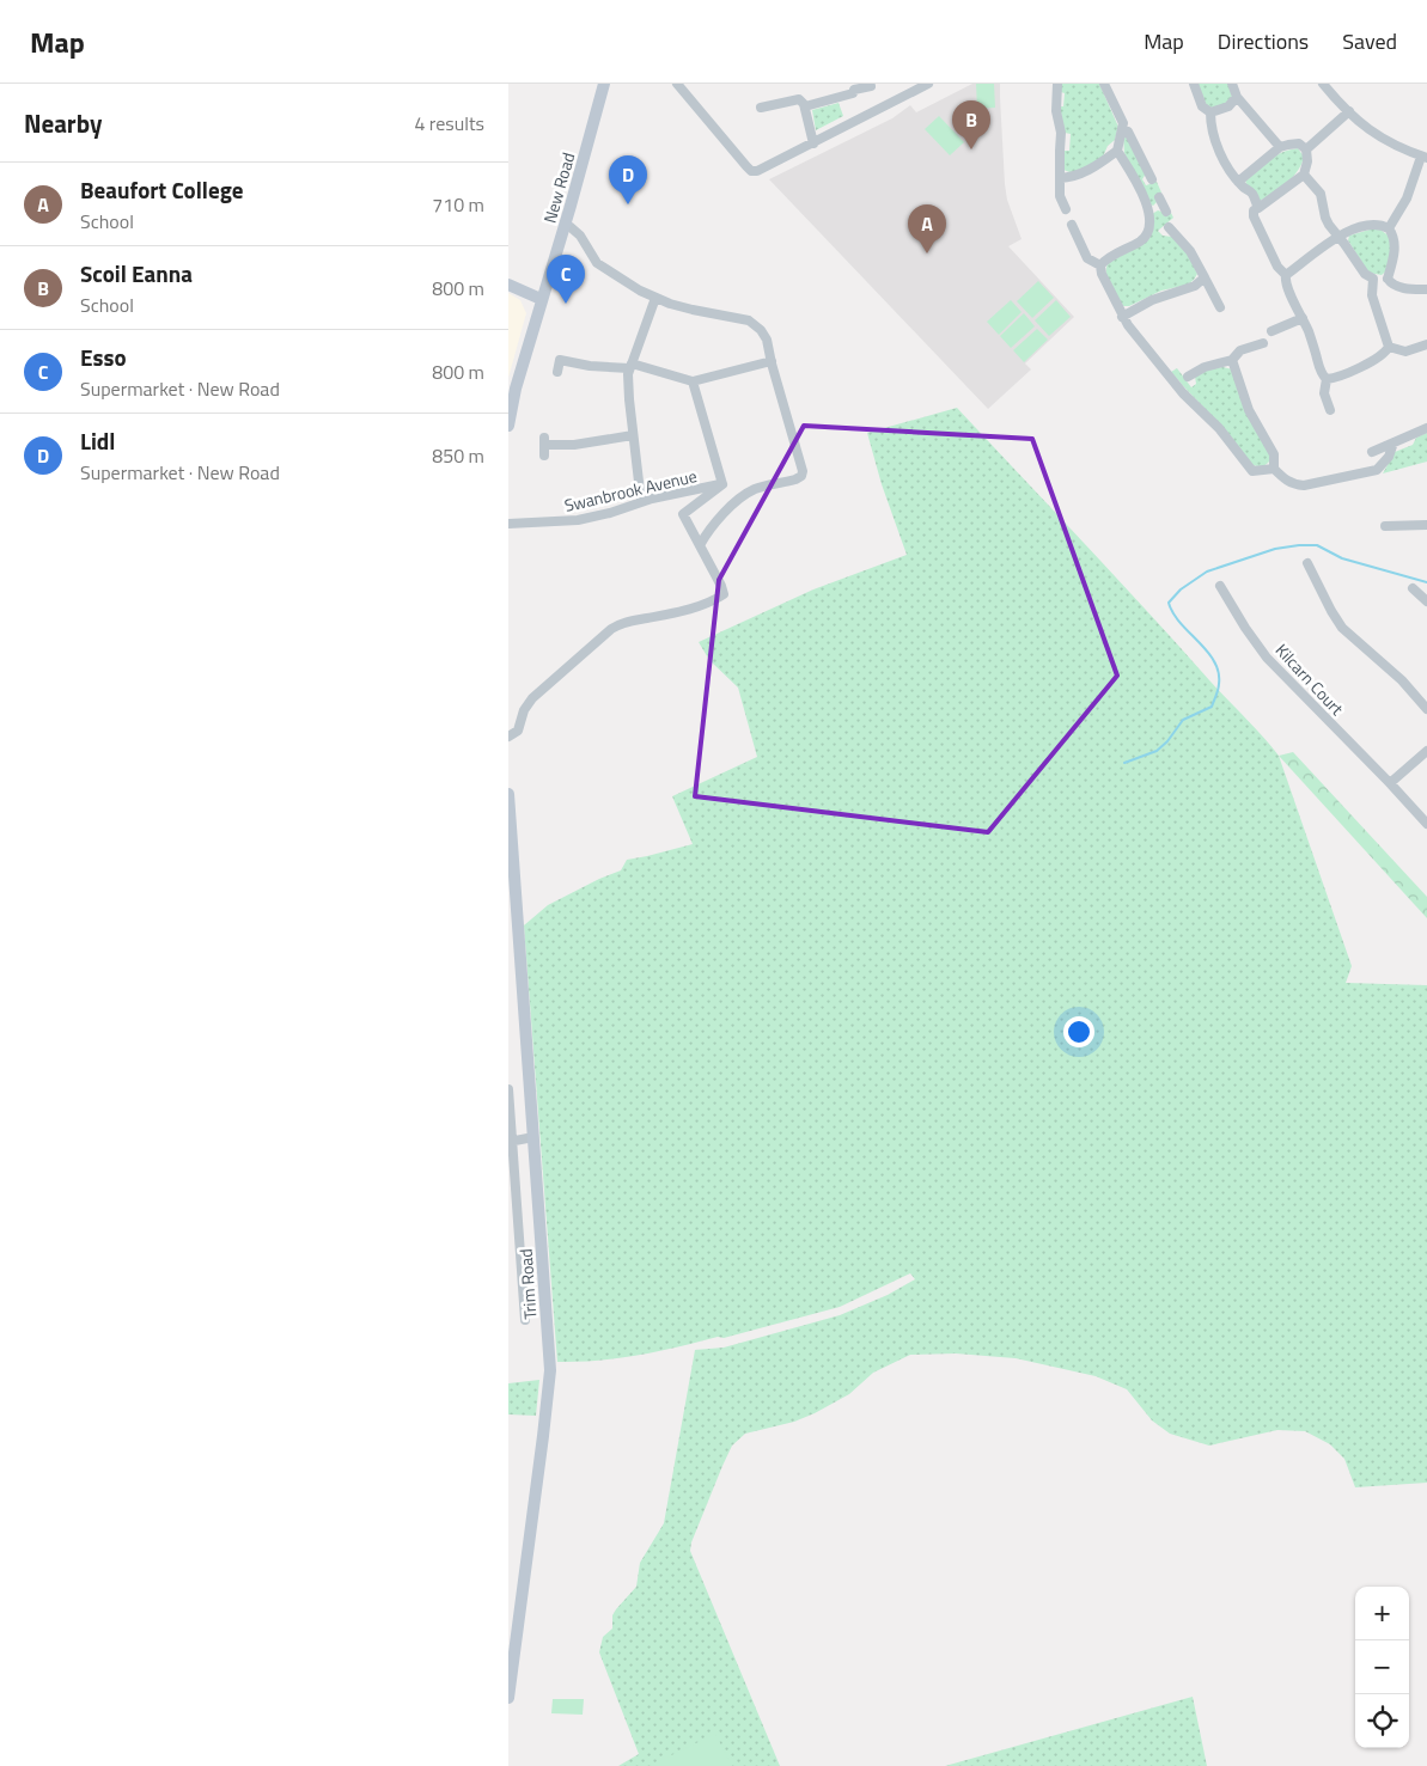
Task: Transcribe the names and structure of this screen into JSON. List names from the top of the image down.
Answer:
{
  "streets": {
    "main road": ["New Road", "Trim Road"],
    "street": ["Swanbrook Avenue", "Kilcarn Court"]
  },
  "page": {
    "header": "Map",
    "nav": ["Map", "Directions", "Saved"],
    "heading": ["Nearby", "4 results"],
    "pins": [
      "B",
      "D",
      "A",
      "C"
    ],
    "list": [
      {
        "mark": "A",
        "name": "Beaufort College",
        "note": "School",
        "value": "710 m"
      },
      {
        "mark": "B",
        "name": "Scoil Eanna",
        "note": "School",
        "value": "800 m"
      },
      {
        "mark": "C",
        "name": "Esso",
        "note": "Supermarket · New Road",
        "value": "800 m"
      },
      {
        "mark": "D",
        "name": "Lidl",
        "note": "Supermarket · New Road",
        "value": "850 m"
      }
    ],
    "map_buttons": ["+", "−"]
  }
}
